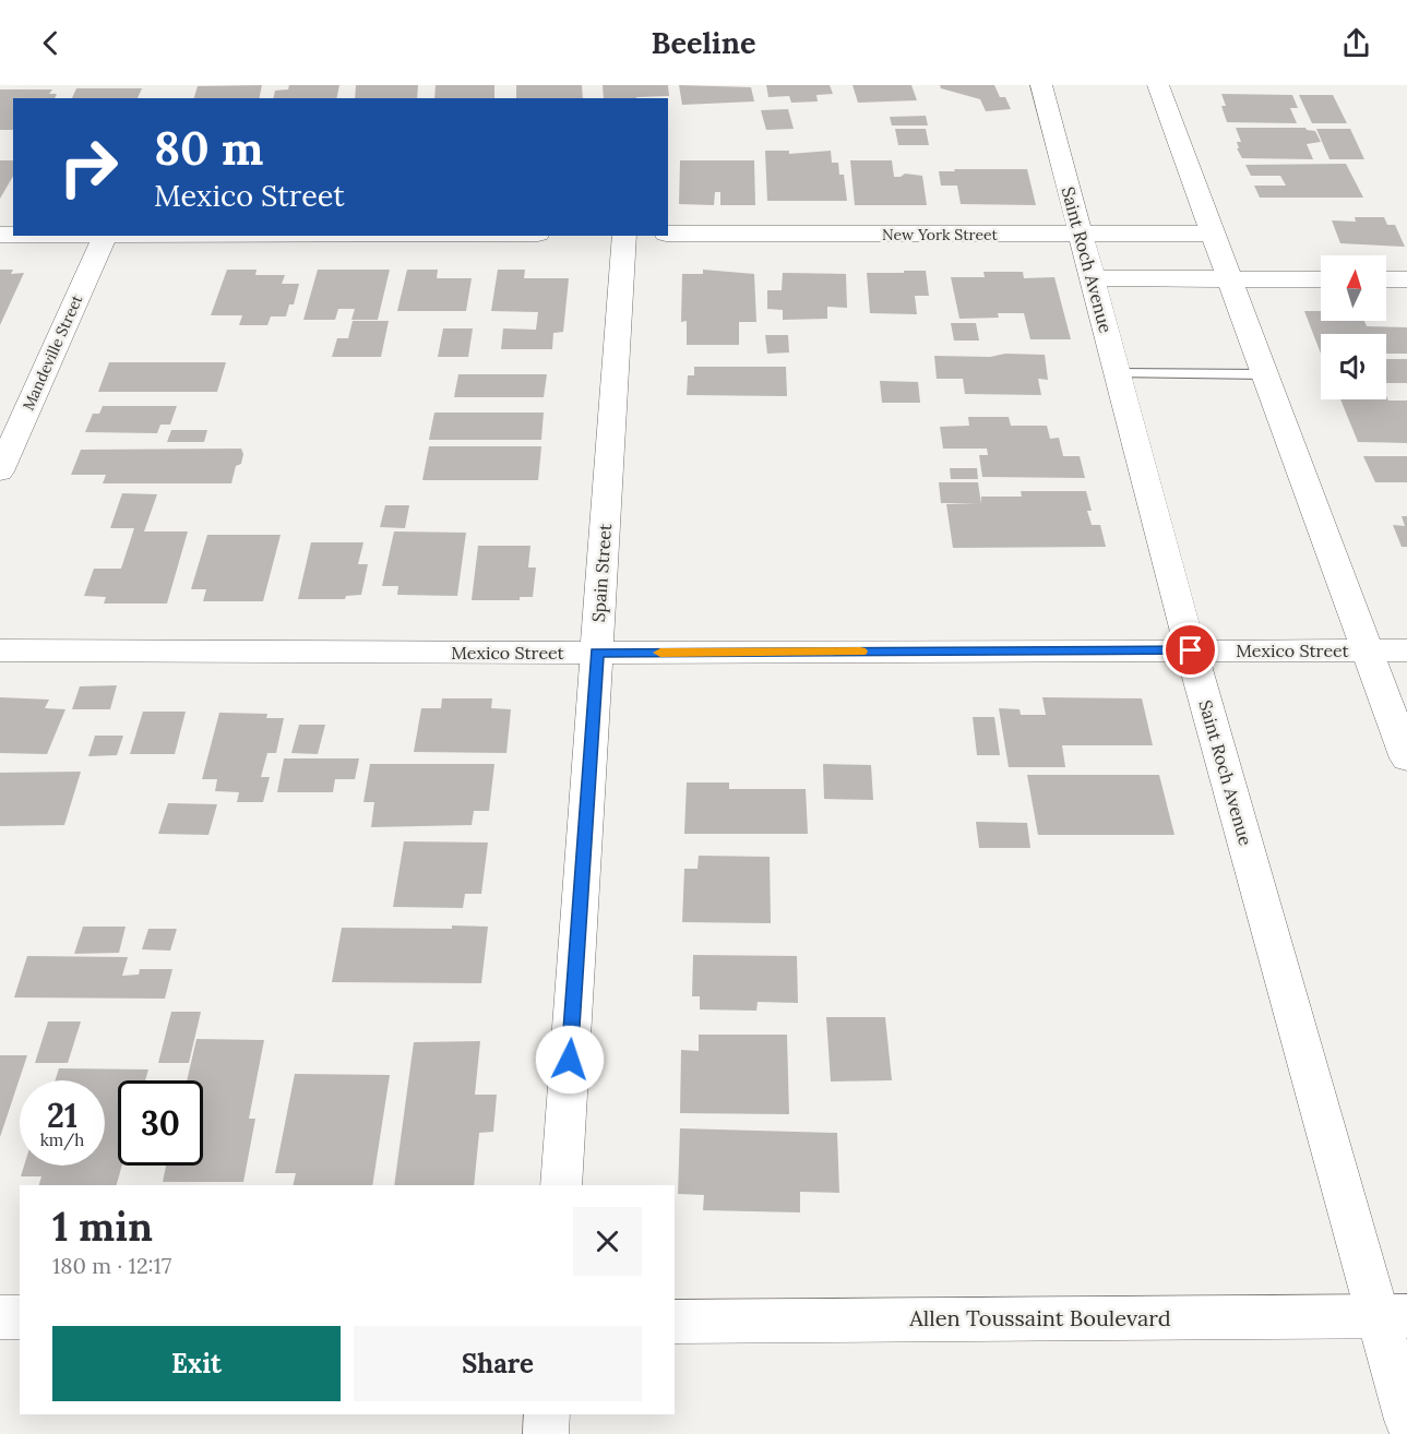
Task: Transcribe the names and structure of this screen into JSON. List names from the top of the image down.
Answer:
{
  "streets": {
    "street": [
      "New York Street",
      "Saint Roch Avenue",
      "Mandeville Street",
      "Spain Street",
      "Mexico Street",
      "Allen Toussaint Boulevard"
    ]
  },
  "crossings": [
    ["New York Street", "Saint Roch Avenue"],
    ["Saint Roch Avenue", "Mexico Street"],
    ["Saint Roch Avenue", "Allen Toussaint Boulevard"],
    ["Spain Street", "Mexico Street"]
  ],
  "north": "top",
  "page": {
    "header": "Beeline",
    "turn": ["80 m", "Mexico Street"],
    "speed": "21 km/h",
    "limit": "30",
    "heading": ["1 min", "180 m · 12:17"],
    "buttons": ["Exit", "Share"]
  }
}
